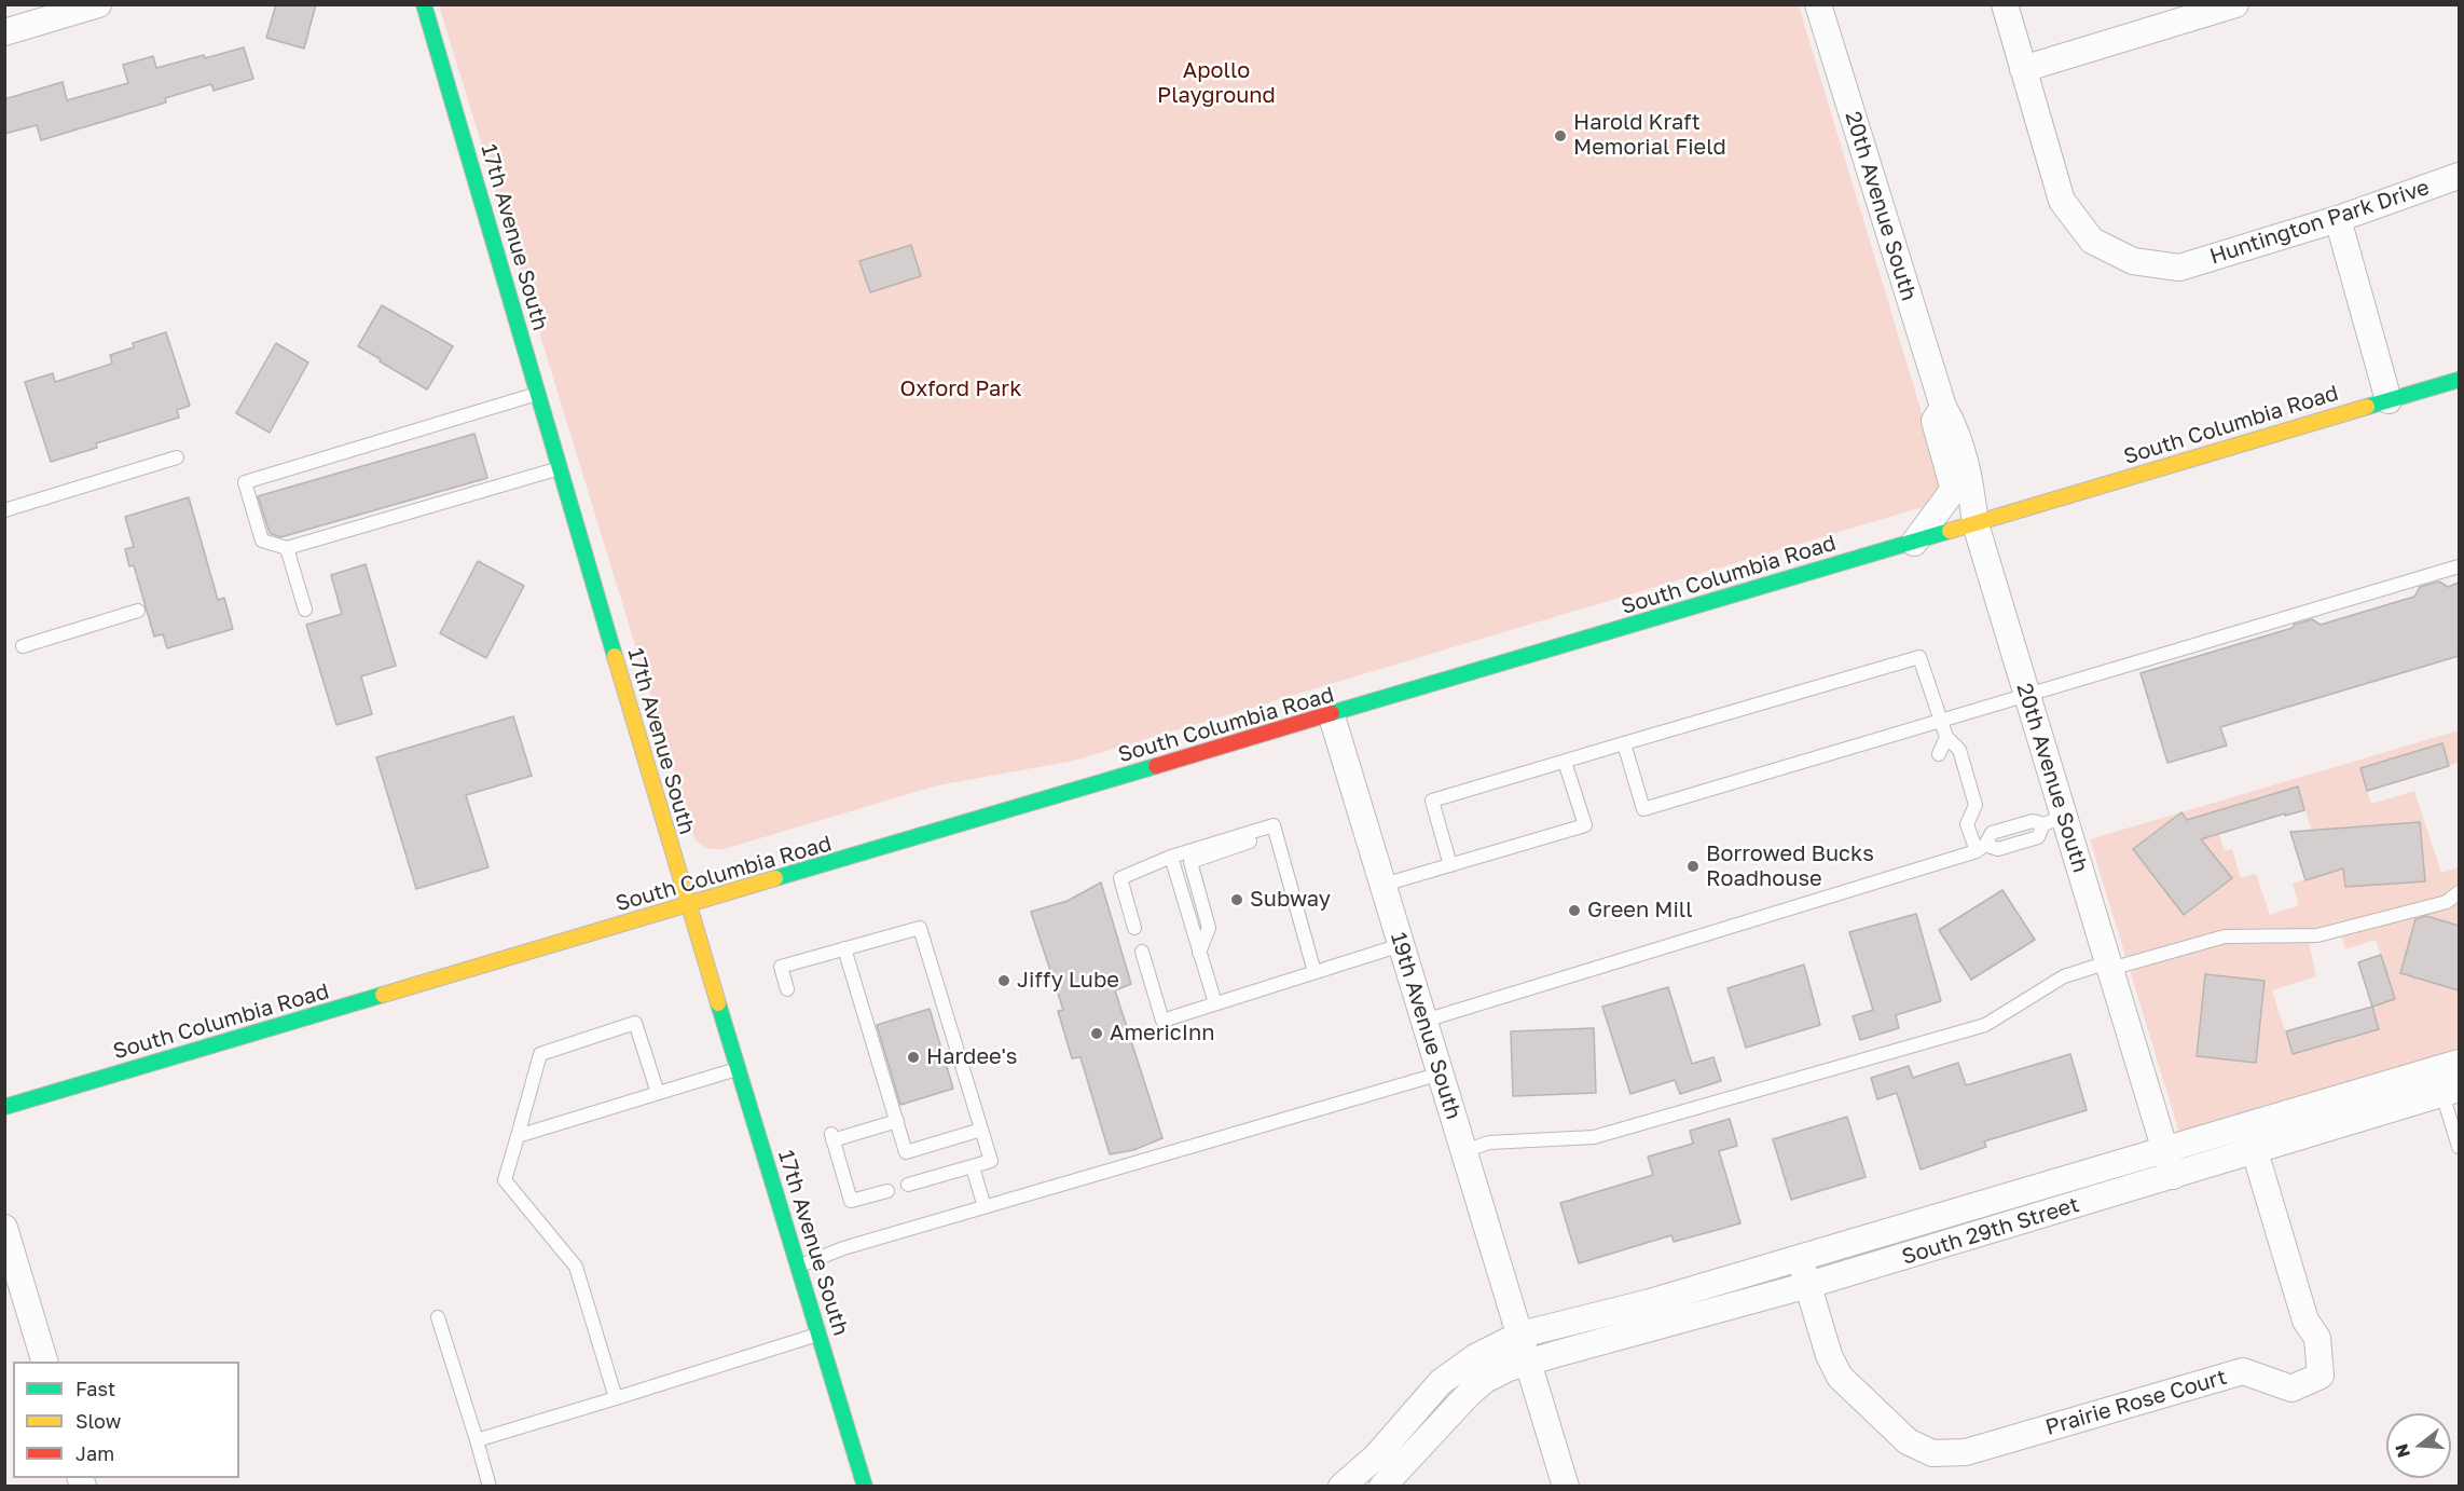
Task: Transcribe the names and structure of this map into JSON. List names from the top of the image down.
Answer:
{
  "streets": {
    "main road": ["17th Avenue South", "South Columbia Road"],
    "street": [
      "20th Avenue South",
      "Huntington Park Drive",
      "19th Avenue South",
      "South 29th Street",
      "Prairie Rose Court"
    ]
  },
  "crossings": [
    ["20th Avenue South", "South Columbia Road"],
    ["20th Avenue South", "South 29th Street"],
    ["17th Avenue South", "South Columbia Road"],
    ["South Columbia Road", "19th Avenue South"],
    ["19th Avenue South", "South 29th Street"],
    ["South 29th Street", "Prairie Rose Court"]
  ],
  "parks": ["Apollo Playground", "Oxford Park"],
  "places": [
    "Harold Kraft Memorial Field",
    "Borrowed Bucks Roadhouse",
    "Subway",
    "Green Mill",
    "Jiffy Lube",
    "AmericInn",
    "Hardee's"
  ],
  "legend": ["Fast", "Slow", "Jam"],
  "north": "left"
}
